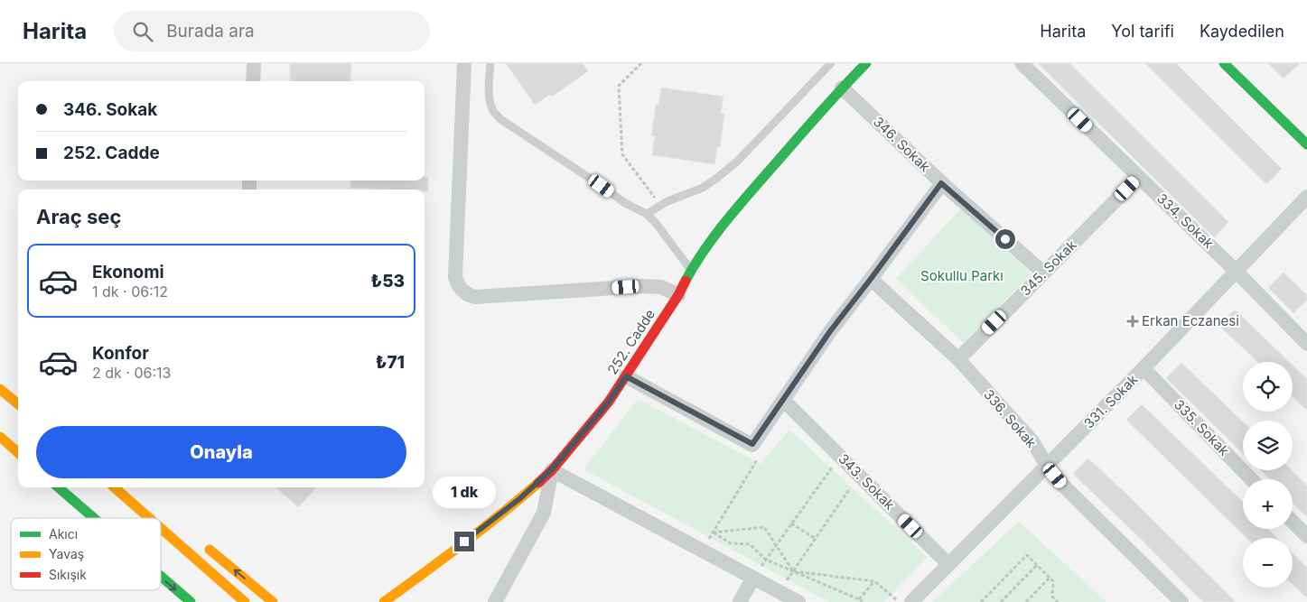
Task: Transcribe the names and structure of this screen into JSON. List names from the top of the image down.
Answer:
{
  "streets": {
    "main road": ["252. Cadde"],
    "street": [
      "346. Sokak",
      "334. Sokak",
      "345. Sokak",
      "331. Sokak",
      "336. Sokak",
      "335. Sokak",
      "343. Sokak"
    ]
  },
  "crossings": [
    ["346. Sokak", "345. Sokak"],
    ["346. Sokak", "252. Cadde"],
    ["334. Sokak", "345. Sokak"],
    ["334. Sokak", "331. Sokak"],
    ["345. Sokak", "336. Sokak"],
    ["331. Sokak", "336. Sokak"],
    ["331. Sokak", "335. Sokak"],
    ["331. Sokak", "343. Sokak"]
  ],
  "parks": ["Sokullu Parkı"],
  "places": {
    "health": ["Erkan Eczanesi"]
  },
  "legend": ["Akıcı", "Yavaş", "Sıkışık"],
  "page": {
    "header": "Harita",
    "search": "Burada ara",
    "nav": ["Harita", "Yol tarifi", "Kaydedilen"],
    "banner": ["346. Sokak", "252. Cadde"],
    "heading": "Araç seç",
    "list": [
      {
        "name": "Ekonomi",
        "note": "1 dk · 06:12",
        "value": "₺53"
      },
      {
        "name": "Konfor",
        "note": "2 dk · 06:13",
        "value": "₺71"
      }
    ],
    "map_buttons": ["+", "−"],
    "buttons": "Onayla",
    "bubble": "1 dk"
  }
}
